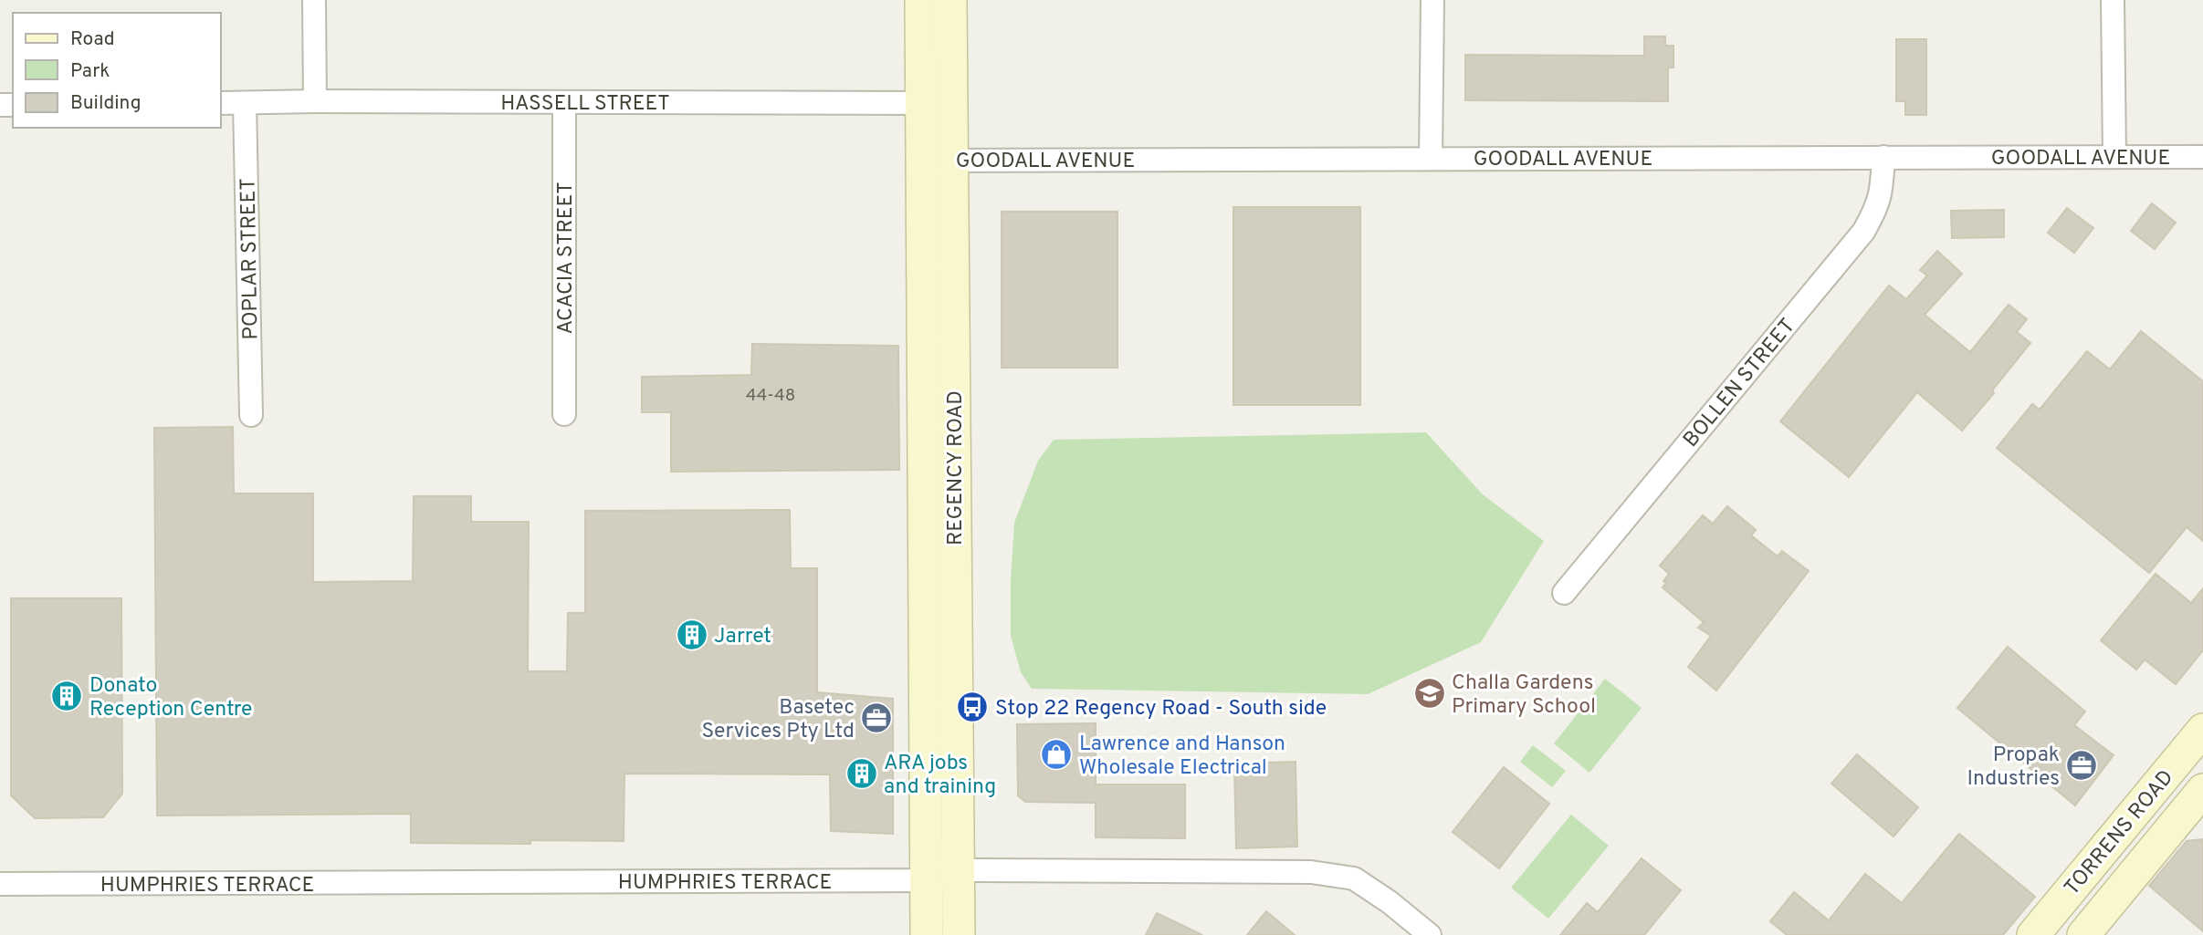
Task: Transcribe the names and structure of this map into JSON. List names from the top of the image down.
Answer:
{
  "streets": {
    "main road": ["REGENCY ROAD", "TORRENS ROAD"],
    "street": [
      "HASSELL STREET",
      "GOODALL AVENUE",
      "ACACIA STREET",
      "POPLAR STREET",
      "BOLLEN STREET",
      "HUMPHRIES TERRACE"
    ]
  },
  "crossings": [
    ["HASSELL STREET", "ACACIA STREET"],
    ["HASSELL STREET", "POPLAR STREET"],
    ["HASSELL STREET", "REGENCY ROAD"],
    ["GOODALL AVENUE", "BOLLEN STREET"],
    ["GOODALL AVENUE", "REGENCY ROAD"],
    ["REGENCY ROAD", "HUMPHRIES TERRACE"]
  ],
  "places": {
    "building": ["Jarret", "Donato Reception Centre", "ARA jobs and training"],
    "school or university": ["Challa Gardens Primary School"],
    "bus stop": ["Stop 22 Regency Road - South side"],
    "office": ["Basetec Services Pty Ltd", "Propak Industries"],
    "shop": ["Lawrence and Hanson Wholesale Electrical"]
  },
  "house_numbers": ["44-48"],
  "legend": ["Road", "Park", "Building"]
}
